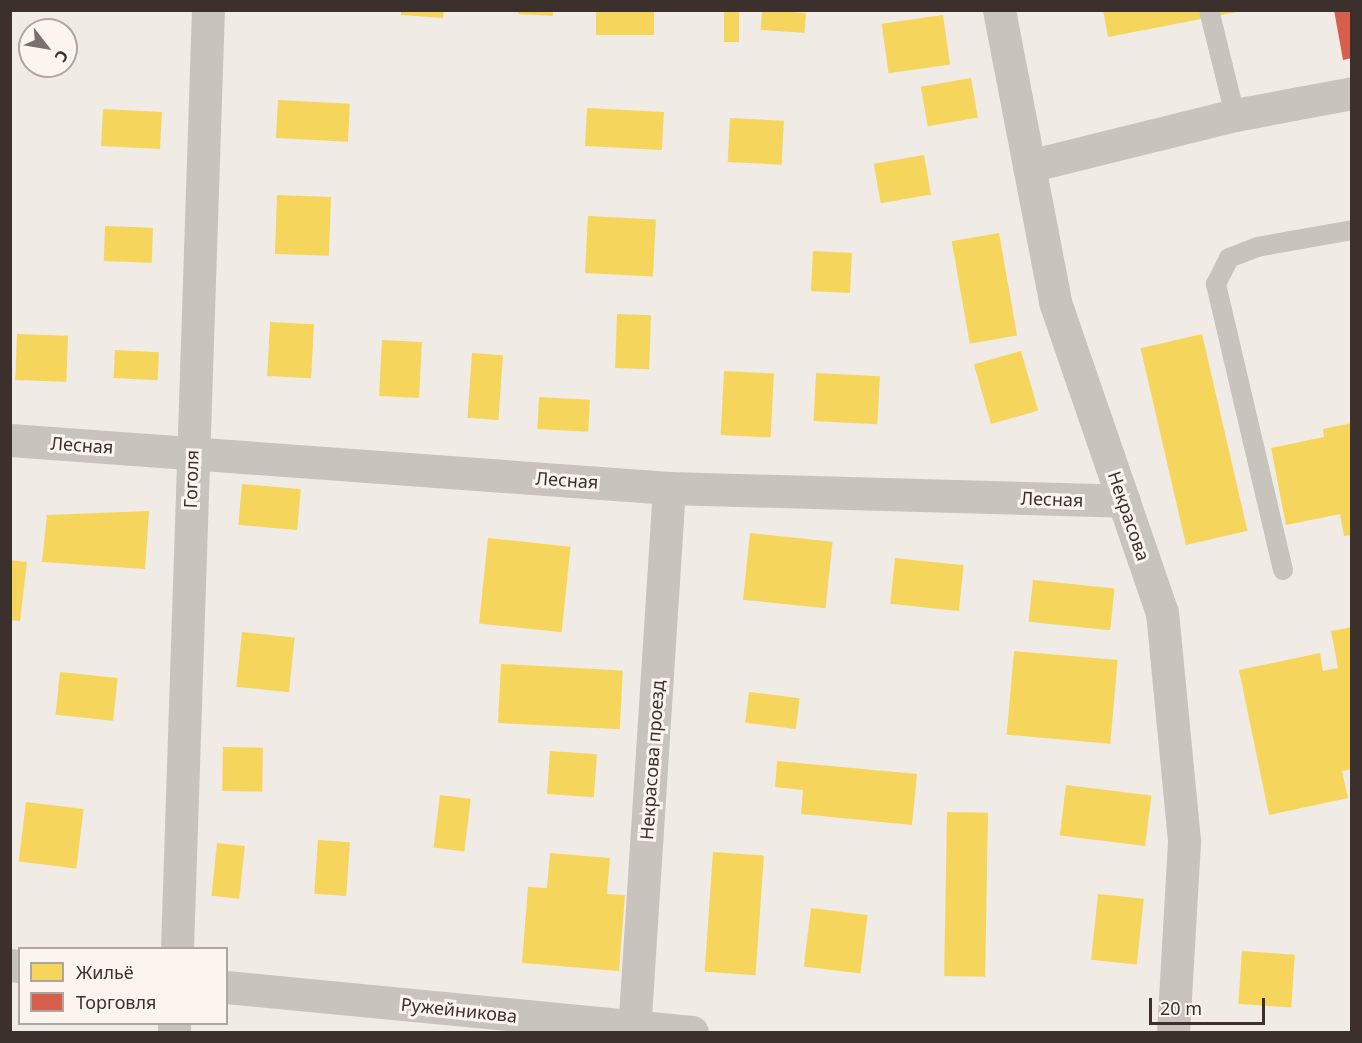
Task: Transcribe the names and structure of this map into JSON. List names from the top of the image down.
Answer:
{
  "streets": {
    "street": [
      "Лесная",
      "Гоголя",
      "Некрасова",
      "Некрасова проезд",
      "Ружейникова"
    ]
  },
  "crossings": [
    ["Лесная", "Гоголя"],
    ["Лесная", "Некрасова"],
    ["Лесная", "Некрасова проезд"],
    ["Некрасова проезд", "Ружейникова"]
  ],
  "legend": ["Жильё", "Торговля"],
  "scale_bar": "20 m",
  "north": "bottom right"
}
